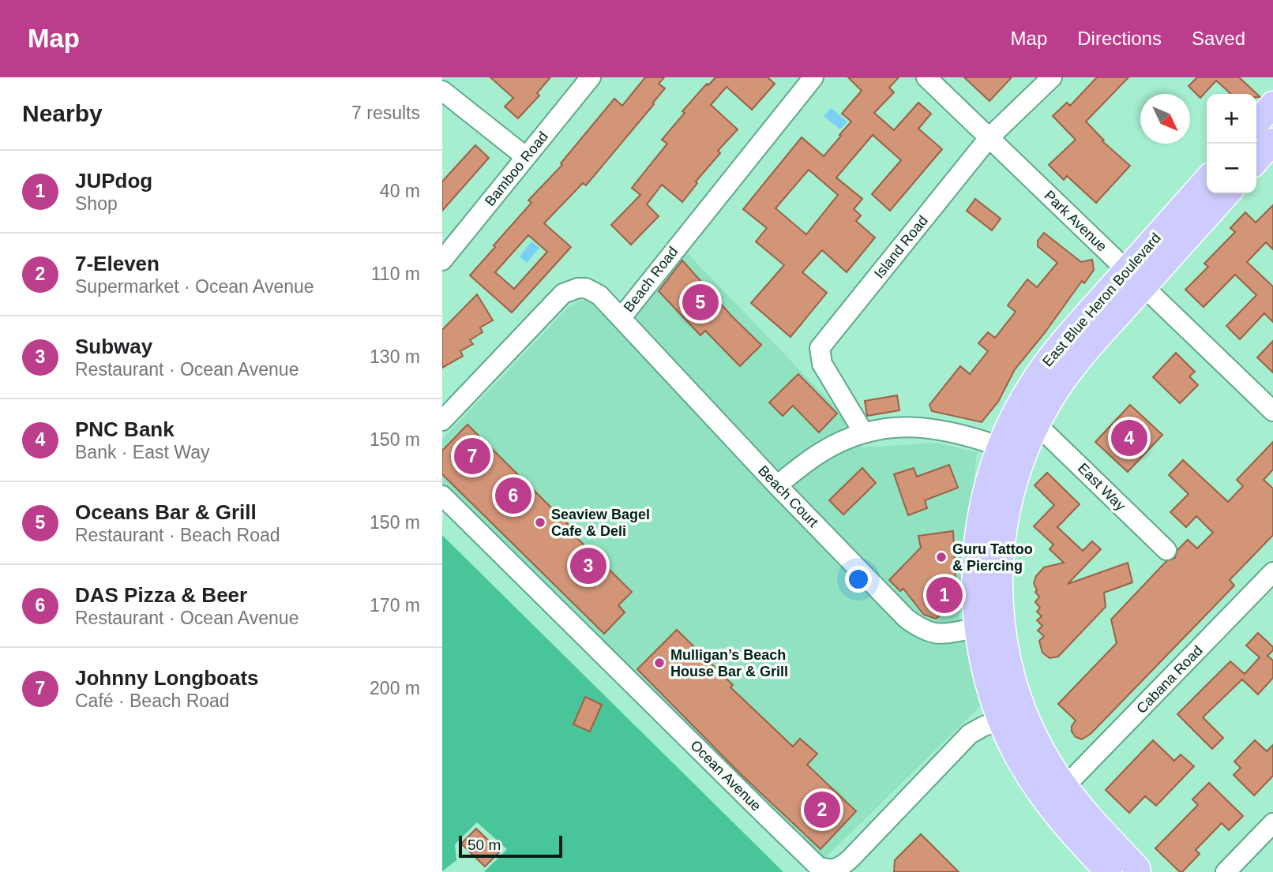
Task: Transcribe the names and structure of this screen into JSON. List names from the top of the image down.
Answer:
{
  "streets": {
    "main road": ["East Blue Heron Boulevard"],
    "street": [
      "Bamboo Road",
      "Park Avenue",
      "Island Road",
      "Beach Road",
      "East Way",
      "Beach Court",
      "Cabana Road",
      "Ocean Avenue"
    ]
  },
  "crossings": [
    ["Park Avenue", "Island Road"],
    ["Park Avenue", "East Blue Heron Boulevard"],
    ["Beach Road", "Beach Court"],
    ["East Blue Heron Boulevard", "East Way"],
    ["East Blue Heron Boulevard", "Beach Court"],
    ["East Blue Heron Boulevard", "Cabana Road"],
    ["East Blue Heron Boulevard", "Ocean Avenue"]
  ],
  "places": ["Seaview Bagel Cafe & Deli", "Guru Tattoo & Piercing", "Mulligan’s Beach House Bar & Grill"],
  "scale_bar": "50 m",
  "north": "bottom right",
  "page": {
    "header": "Map",
    "nav": ["Map", "Directions", "Saved"],
    "heading": ["Nearby", "7 results"],
    "map_buttons": ["+", "−"],
    "list": [
      {
        "mark": "1",
        "name": "JUPdog",
        "note": "Shop",
        "value": "40 m"
      },
      {
        "mark": "2",
        "name": "7-Eleven",
        "note": "Supermarket · Ocean Avenue",
        "value": "110 m"
      },
      {
        "mark": "3",
        "name": "Subway",
        "note": "Restaurant · Ocean Avenue",
        "value": "130 m"
      },
      {
        "mark": "4",
        "name": "PNC Bank",
        "note": "Bank · East Way",
        "value": "150 m"
      },
      {
        "mark": "5",
        "name": "Oceans Bar & Grill",
        "note": "Restaurant · Beach Road",
        "value": "150 m"
      },
      {
        "mark": "6",
        "name": "DAS Pizza & Beer",
        "note": "Restaurant · Ocean Avenue",
        "value": "170 m"
      },
      {
        "mark": "7",
        "name": "Johnny Longboats",
        "note": "Café · Beach Road",
        "value": "200 m"
      }
    ],
    "pins": [
      "5",
      "4",
      "7",
      "6",
      "3",
      "1",
      "2"
    ],
    "scale": "50 m"
  }
}
